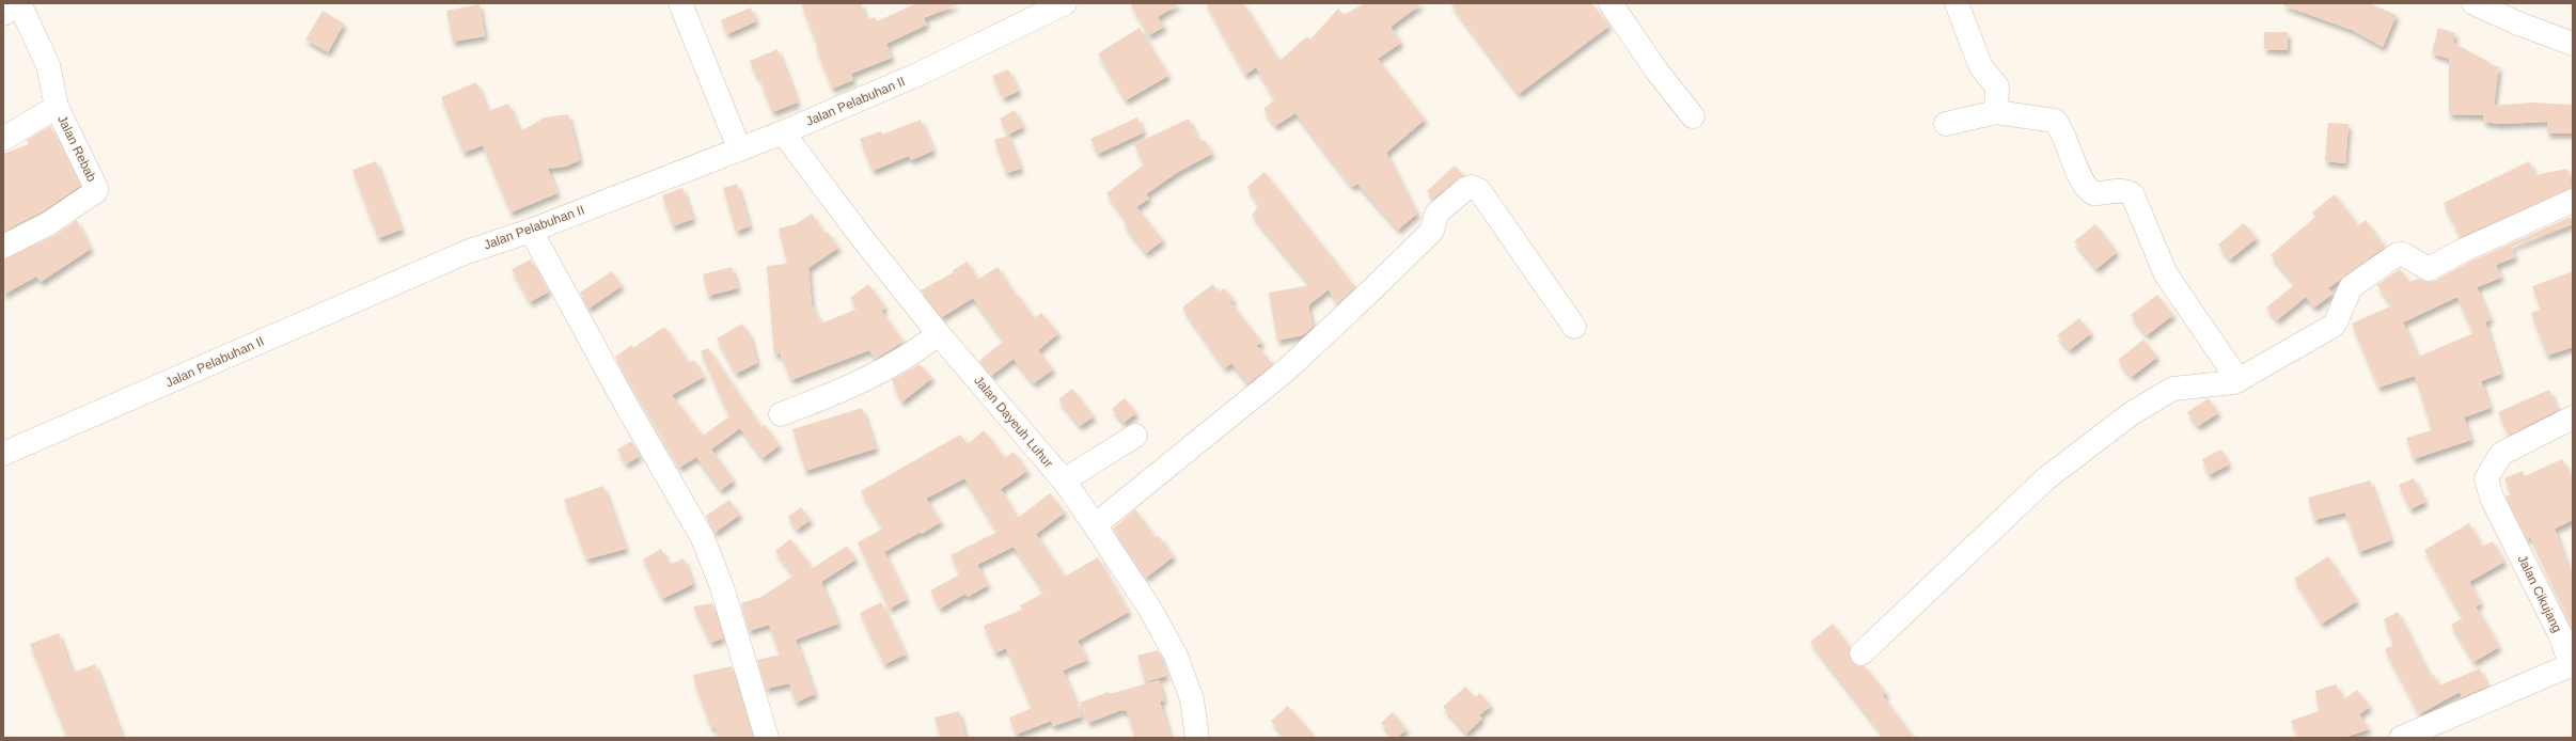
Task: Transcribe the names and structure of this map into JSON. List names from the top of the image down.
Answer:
{
  "streets": {
    "street": [
      "Jalan Pelabuhan II",
      "Jalan Rebab",
      "Jalan Dayeuh Luhur",
      "Jalan Cikujang"
    ]
  },
  "crossings": [
    ["Jalan Pelabuhan II", "Jalan Dayeuh Luhur"]
  ]
}
